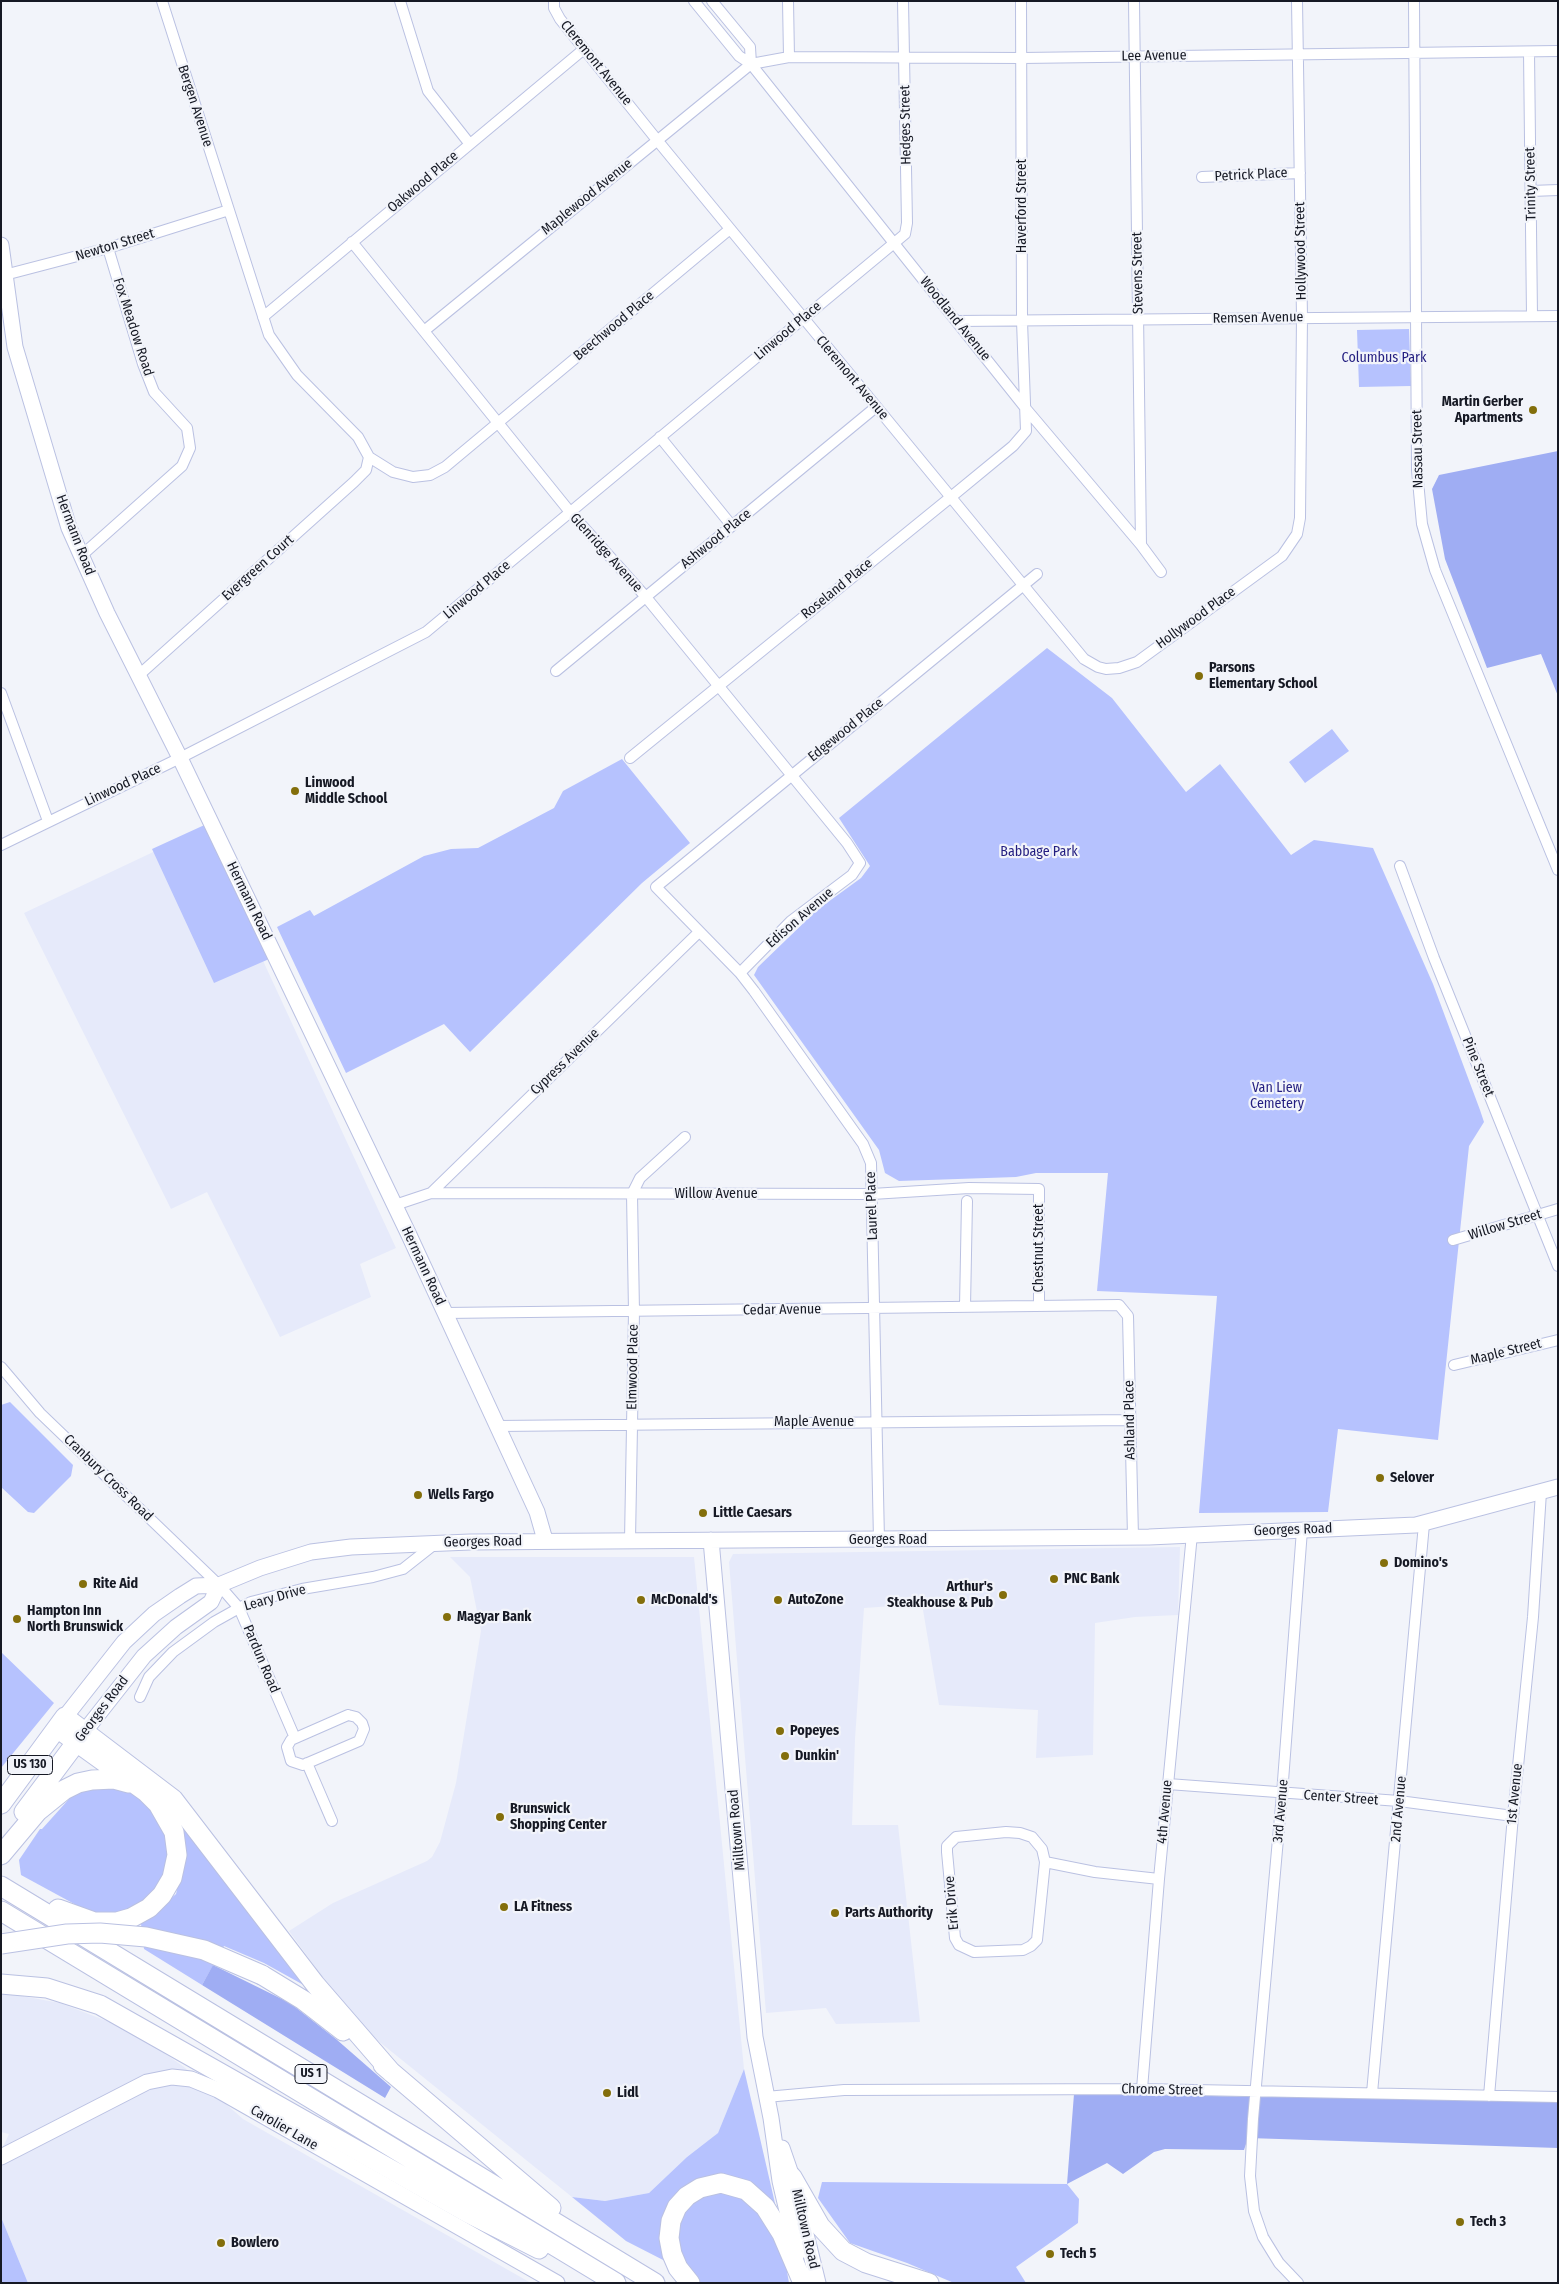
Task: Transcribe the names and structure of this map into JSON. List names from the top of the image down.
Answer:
{
  "streets": {
    "highway": ["Georges Road", "US 130", "US 1"],
    "street": [
      "Lee Avenue",
      "Cleremont Avenue",
      "Bergen Avenue",
      "Hedges Street",
      "Petrick Place",
      "Oakwood Place",
      "Trinity Street",
      "Maplewood Avenue",
      "Haverford Street",
      "Newton Street",
      "Hollywood Street",
      "Stevens Street",
      "Remsen Avenue",
      "Woodland Avenue",
      "Beechwood Place",
      "Fox Meadow Road",
      "Linwood Place",
      "Nassau Street",
      "Hermann Road",
      "Ashwood Place",
      "Glenridge Avenue",
      "Evergreen Court",
      "Roseland Place",
      "Hollywood Place",
      "Edgewood Place",
      "Edison Avenue",
      "Cypress Avenue",
      "Pine Street",
      "Willow Avenue",
      "Laurel Place",
      "Willow Street",
      "Chestnut Street",
      "Cedar Avenue",
      "Maple Street",
      "Elmwood Place",
      "Ashland Place",
      "Maple Avenue",
      "Cranbury Cross Road",
      "Leary Drive",
      "Pardun Road",
      "1st Avenue",
      "Center Street",
      "2nd Avenue",
      "3rd Avenue",
      "4th Avenue",
      "Milltown Road",
      "Erik Drive",
      "Chrome Street",
      "Carolier Lane"
    ]
  },
  "crossings": [
    ["Lee Avenue", "Hedges Street"],
    ["Lee Avenue", "Trinity Street"],
    ["Lee Avenue", "Maplewood Avenue"],
    ["Lee Avenue", "Haverford Street"],
    ["Lee Avenue", "Hollywood Street"],
    ["Lee Avenue", "Stevens Street"],
    ["Lee Avenue", "Woodland Avenue"],
    ["Lee Avenue", "Nassau Street"],
    ["Cleremont Avenue", "Oakwood Place"],
    ["Cleremont Avenue", "Maplewood Avenue"],
    ["Cleremont Avenue", "Beechwood Place"],
    ["Cleremont Avenue", "Linwood Place"],
    ["Cleremont Avenue", "Ashwood Place"],
    ["Cleremont Avenue", "Roseland Place"],
    ["Cleremont Avenue", "Hollywood Place"],
    ["Cleremont Avenue", "Edgewood Place"],
    ["Bergen Avenue", "Newton Street"],
    ["Hedges Street", "Woodland Avenue"],
    ["Hedges Street", "Linwood Place"],
    ["Petrick Place", "Hollywood Street"],
    ["Oakwood Place", "Glenridge Avenue"],
    ["Trinity Street", "Remsen Avenue"],
    ["Maplewood Avenue", "Woodland Avenue"],
    ["Maplewood Avenue", "Glenridge Avenue"],
    ["Haverford Street", "Remsen Avenue"],
    ["Haverford Street", "Woodland Avenue"],
    ["Haverford Street", "Roseland Place"],
    ["Newton Street", "Fox Meadow Road"],
    ["Newton Street", "Hermann Road"],
    ["Hollywood Street", "Remsen Avenue"],
    ["Hollywood Street", "Hollywood Place"],
    ["Stevens Street", "Remsen Avenue"],
    ["Stevens Street", "Woodland Avenue"],
    ["Remsen Avenue", "Woodland Avenue"],
    ["Remsen Avenue", "Nassau Street"],
    ["Woodland Avenue", "Linwood Place"],
    ["Woodland Avenue", "Roseland Place"],
    ["Beechwood Place", "Glenridge Avenue"],
    ["Fox Meadow Road", "Hermann Road"],
    ["Linwood Place", "Hermann Road"],
    ["Linwood Place", "Glenridge Avenue"],
    ["Hermann Road", "Evergreen Court"],
    ["Hermann Road", "Willow Avenue"],
    ["Hermann Road", "Cedar Avenue"],
    ["Hermann Road", "Maple Avenue"],
    ["Hermann Road", "Georges Road"],
    ["Ashwood Place", "Glenridge Avenue"],
    ["Glenridge Avenue", "Roseland Place"],
    ["Glenridge Avenue", "Edgewood Place"],
    ["Glenridge Avenue", "Edison Avenue"],
    ["Edgewood Place", "Laurel Place"],
    ["Edison Avenue", "Laurel Place"],
    ["Cypress Avenue", "Willow Avenue"],
    ["Cypress Avenue", "Laurel Place"],
    ["Pine Street", "Willow Street"],
    ["Willow Avenue", "Laurel Place"],
    ["Willow Avenue", "Chestnut Street"],
    ["Willow Avenue", "Elmwood Place"],
    ["Laurel Place", "Cedar Avenue"],
    ["Laurel Place", "Maple Avenue"],
    ["Laurel Place", "Georges Road"],
    ["Chestnut Street", "Cedar Avenue"],
    ["Cedar Avenue", "Elmwood Place"],
    ["Cedar Avenue", "Ashland Place"],
    ["Elmwood Place", "Maple Avenue"],
    ["Elmwood Place", "Georges Road"],
    ["Ashland Place", "Maple Avenue"],
    ["Ashland Place", "Georges Road"],
    ["Cranbury Cross Road", "Georges Road"],
    ["Cranbury Cross Road", "Pardun Road"],
    ["Georges Road", "Leary Drive"],
    ["Georges Road", "Pardun Road"],
    ["Georges Road", "1st Avenue"],
    ["Georges Road", "2nd Avenue"],
    ["Georges Road", "3rd Avenue"],
    ["Georges Road", "4th Avenue"],
    ["Georges Road", "Milltown Road"],
    ["Leary Drive", "Pardun Road"],
    ["1st Avenue", "Center Street"],
    ["1st Avenue", "Chrome Street"],
    ["Center Street", "2nd Avenue"],
    ["Center Street", "3rd Avenue"],
    ["Center Street", "4th Avenue"],
    ["2nd Avenue", "Chrome Street"],
    ["3rd Avenue", "Chrome Street"],
    ["4th Avenue", "Chrome Street"],
    ["Milltown Road", "Chrome Street"]
  ],
  "parks": ["Columbus Park", "Babbage Park", "Van Liew Cemetery"],
  "places": [
    "Martin Gerber Apartments",
    "Parsons Elementary School",
    "Linwood Middle School",
    "Selover",
    "Wells Fargo",
    "Little Caesars",
    "Domino's",
    "PNC Bank",
    "Rite Aid",
    "Arthur's Steakhouse & Pub",
    "McDonald's",
    "AutoZone",
    "Magyar Bank",
    "Hampton Inn North Brunswick",
    "Popeyes",
    "Dunkin'",
    "Brunswick Shopping Center",
    "LA Fitness",
    "Parts Authority",
    "Lidl",
    "Tech 3",
    "Bowlero",
    "Tech 5"
  ]
}
